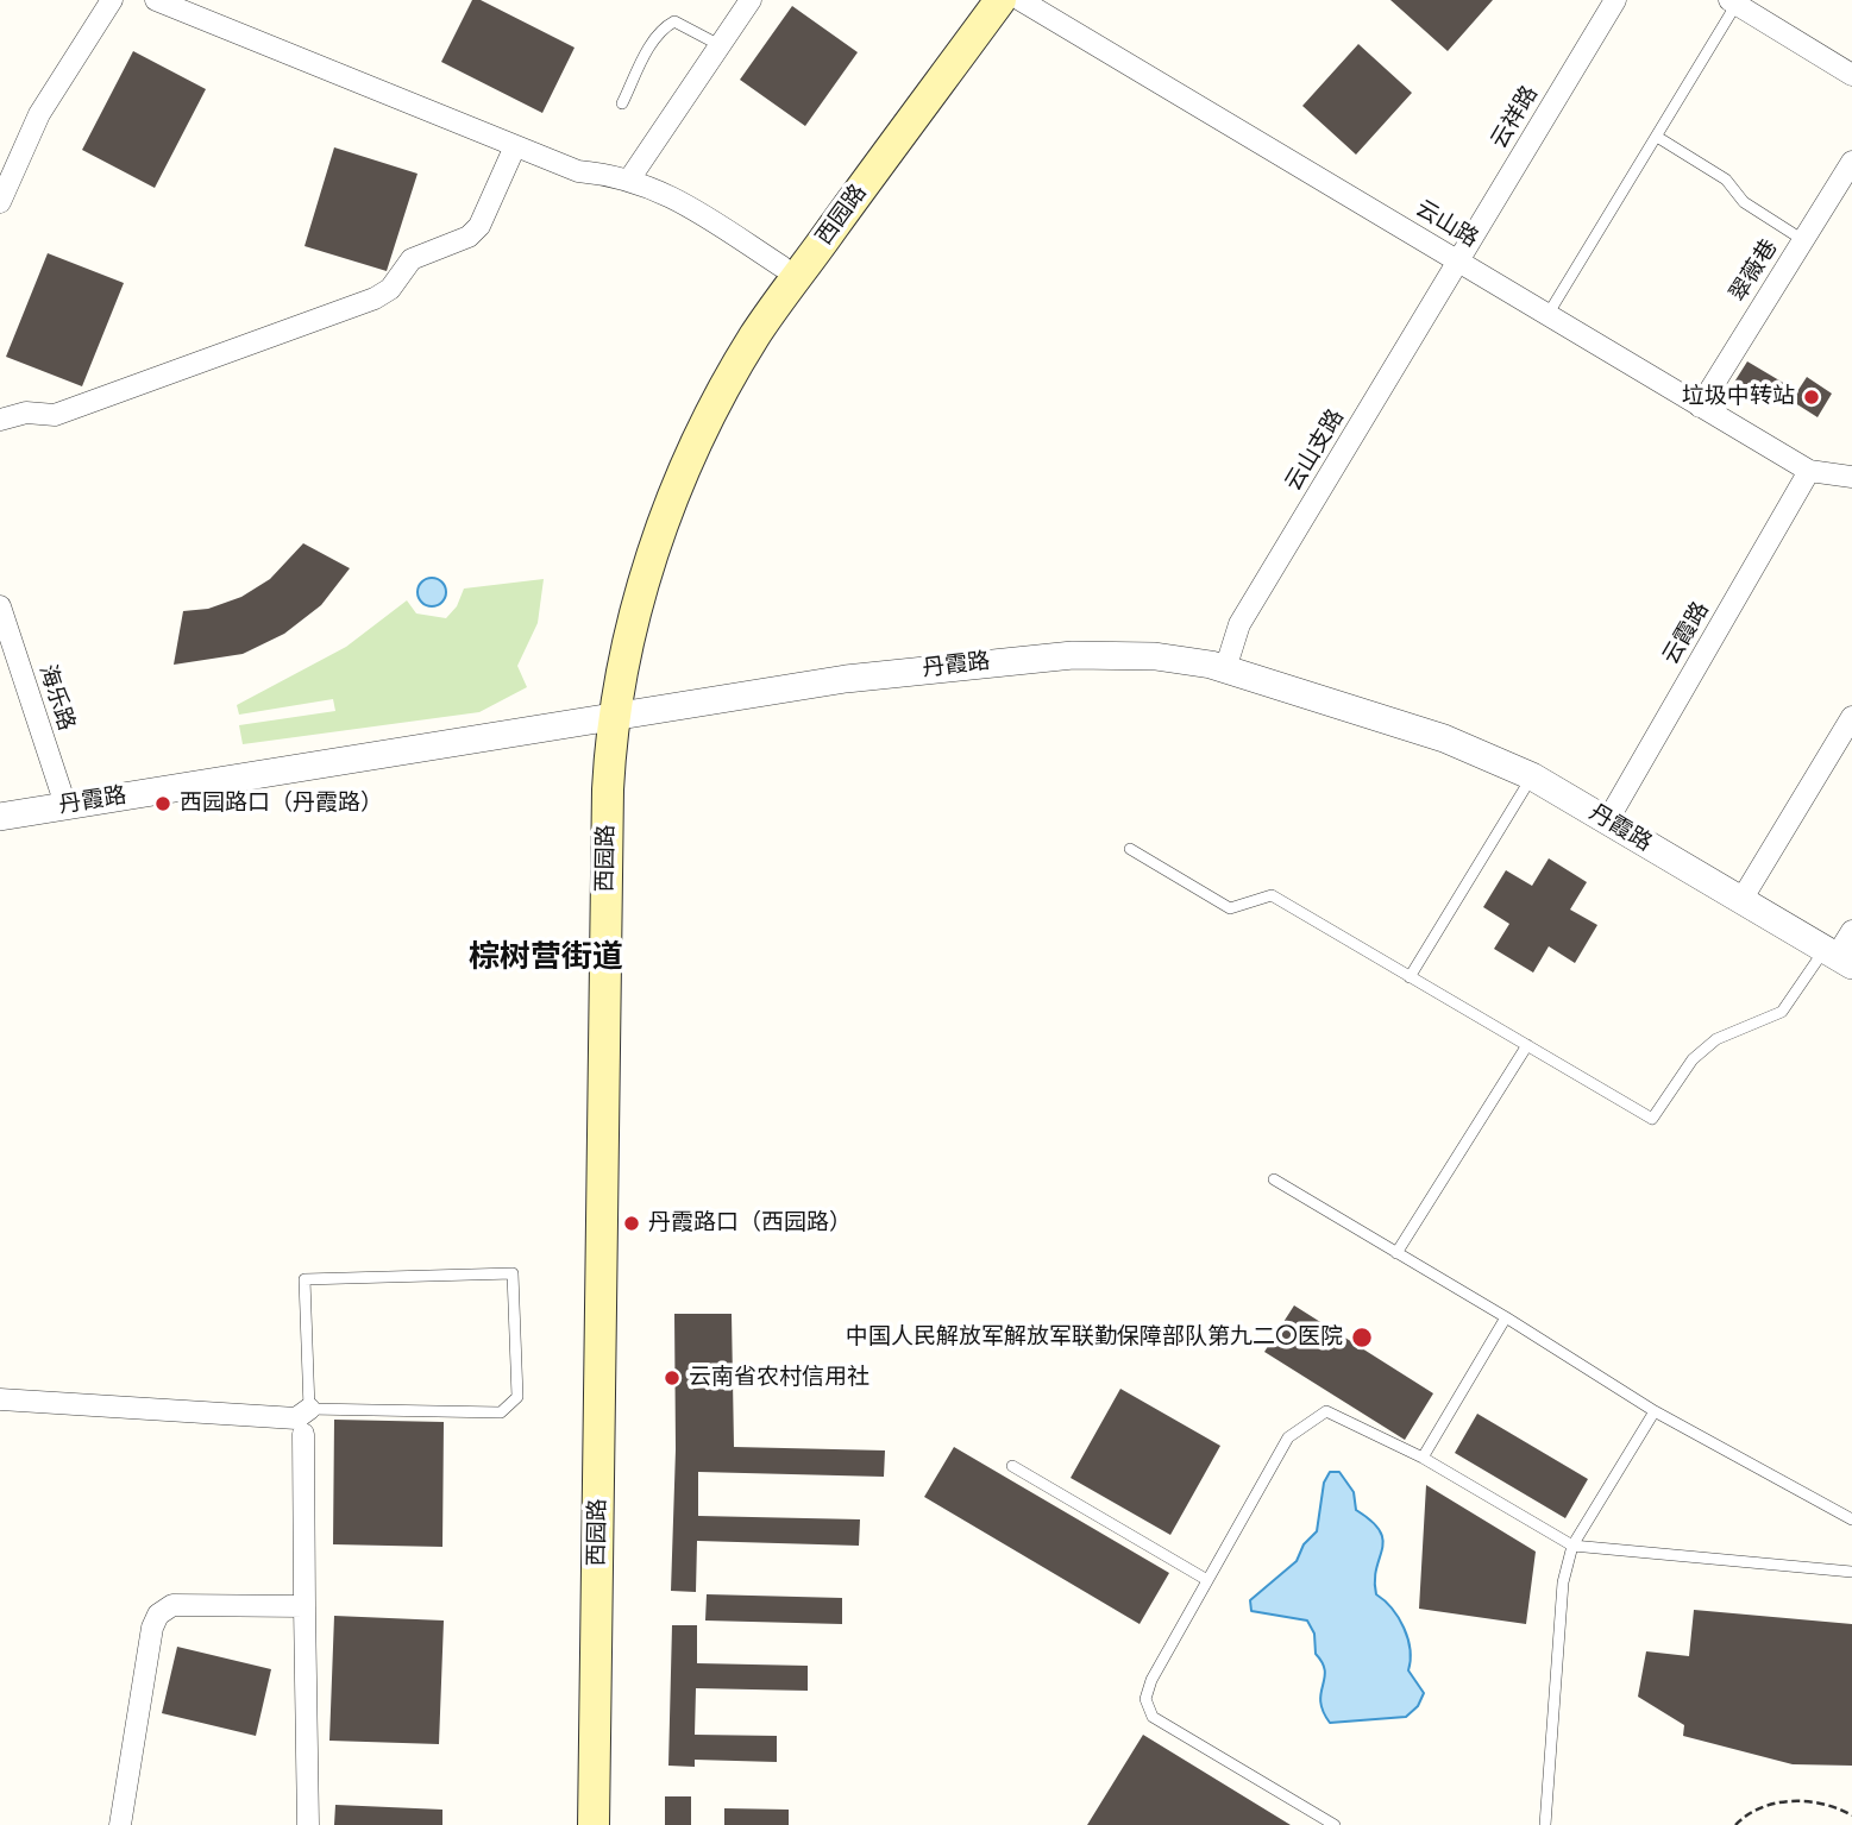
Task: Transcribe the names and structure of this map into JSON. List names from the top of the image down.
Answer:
{
  "streets": {
    "main road": ["西园路"],
    "street": [
      "云祥路",
      "云山路",
      "翠薇巷",
      "云山支路",
      "云霞路",
      "丹霞路",
      "海乐路"
    ]
  },
  "crossings": [
    ["云祥路", "云山路"],
    ["云祥路", "云山支路"],
    ["西园路", "丹霞路"],
    ["云山路", "翠薇巷"],
    ["云山路", "云山支路"],
    ["云山路", "云霞路"],
    ["云山支路", "丹霞路"],
    ["云霞路", "丹霞路"],
    ["丹霞路", "海乐路"]
  ],
  "districts": ["棕树营街道"],
  "places": [
    "垃圾中转站",
    "西园路口（丹霞路）",
    "丹霞路口（西园路）",
    "中国人民解放军解放军联勤保障部队第九二〇医院",
    "云南省农村信用社"
  ]
}
